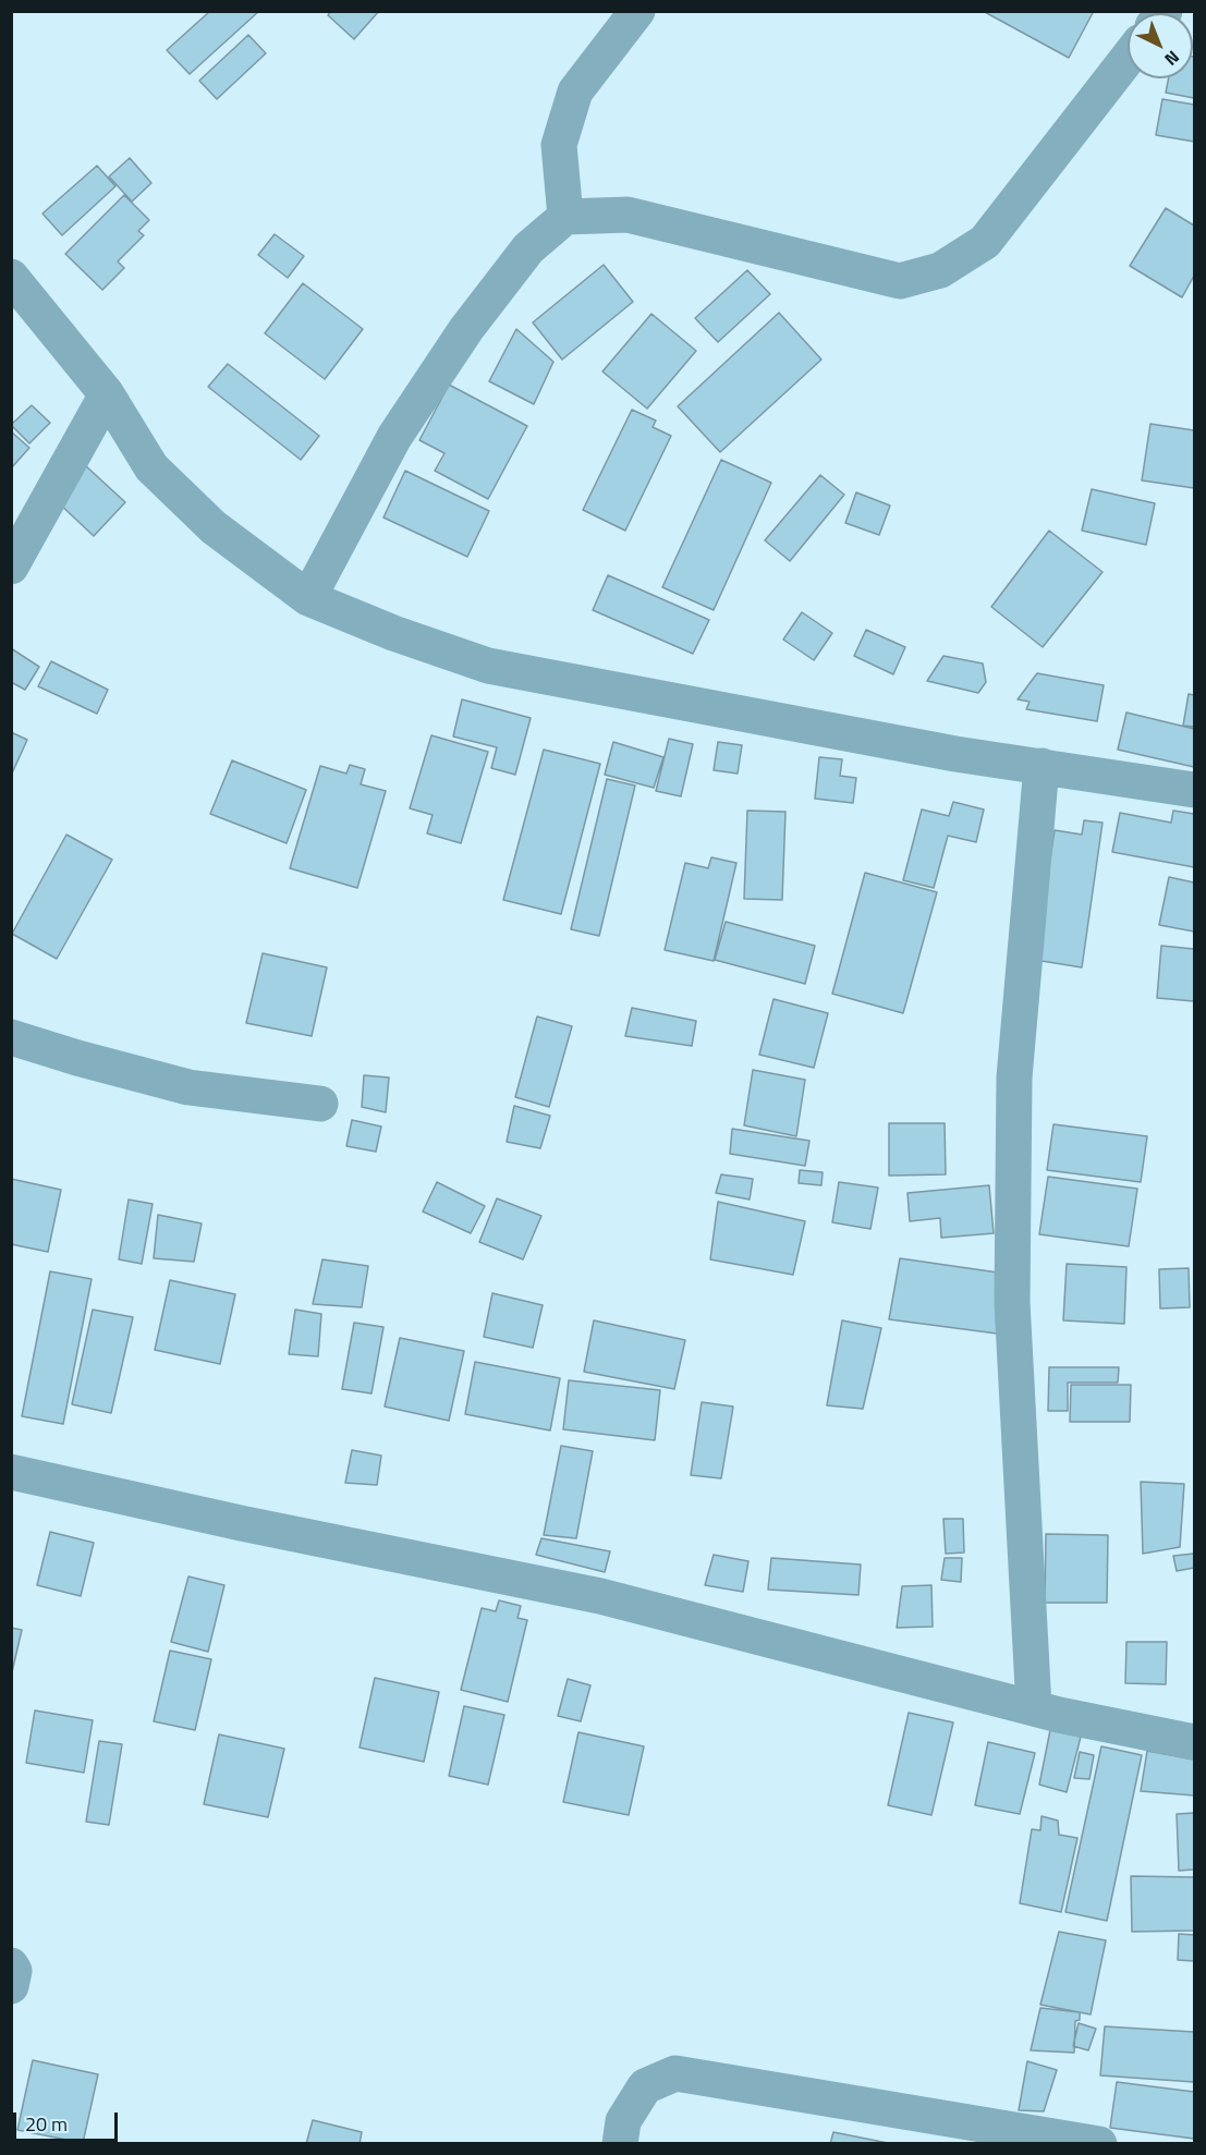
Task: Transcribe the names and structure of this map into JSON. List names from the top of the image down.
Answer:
{
  "scale_bar": "20 m",
  "north": "bottom right"
}
